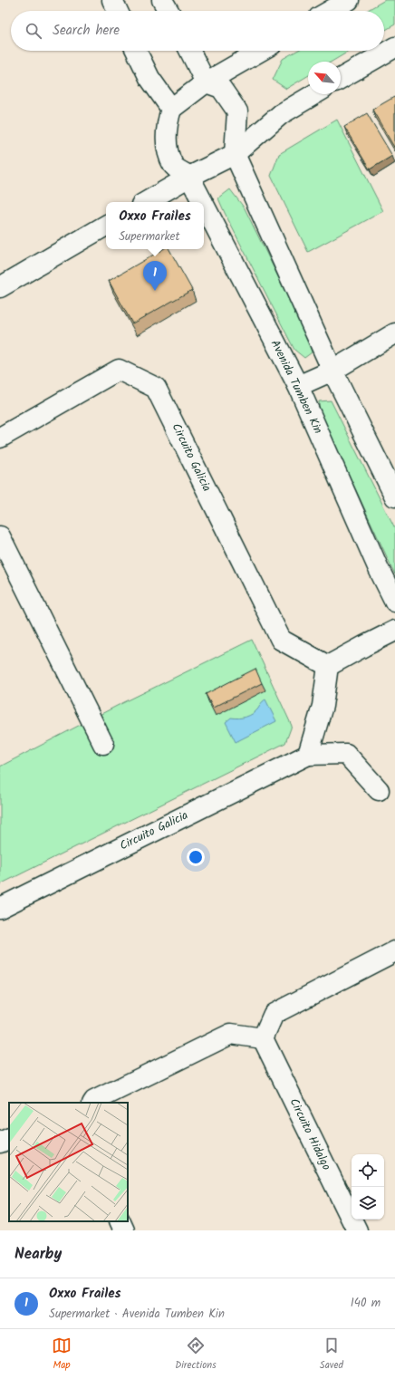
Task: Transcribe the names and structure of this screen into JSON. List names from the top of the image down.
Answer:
{
  "streets": {
    "street": ["Avenida Tumben Kin", "Circuito Galicia", "Circuito Hidalgo"]
  },
  "north": "top left",
  "page": {
    "search": "Search here",
    "popup": ["Oxxo Frailes", "Supermarket"],
    "pins": "1",
    "heading": "Nearby",
    "list": [
      {
        "mark": "1",
        "name": "Oxxo Frailes",
        "note": "Supermarket · Avenida Tumben Kin",
        "value": "140 m"
      }
    ],
    "nav": ["Map", "Directions", "Saved"]
  }
}
